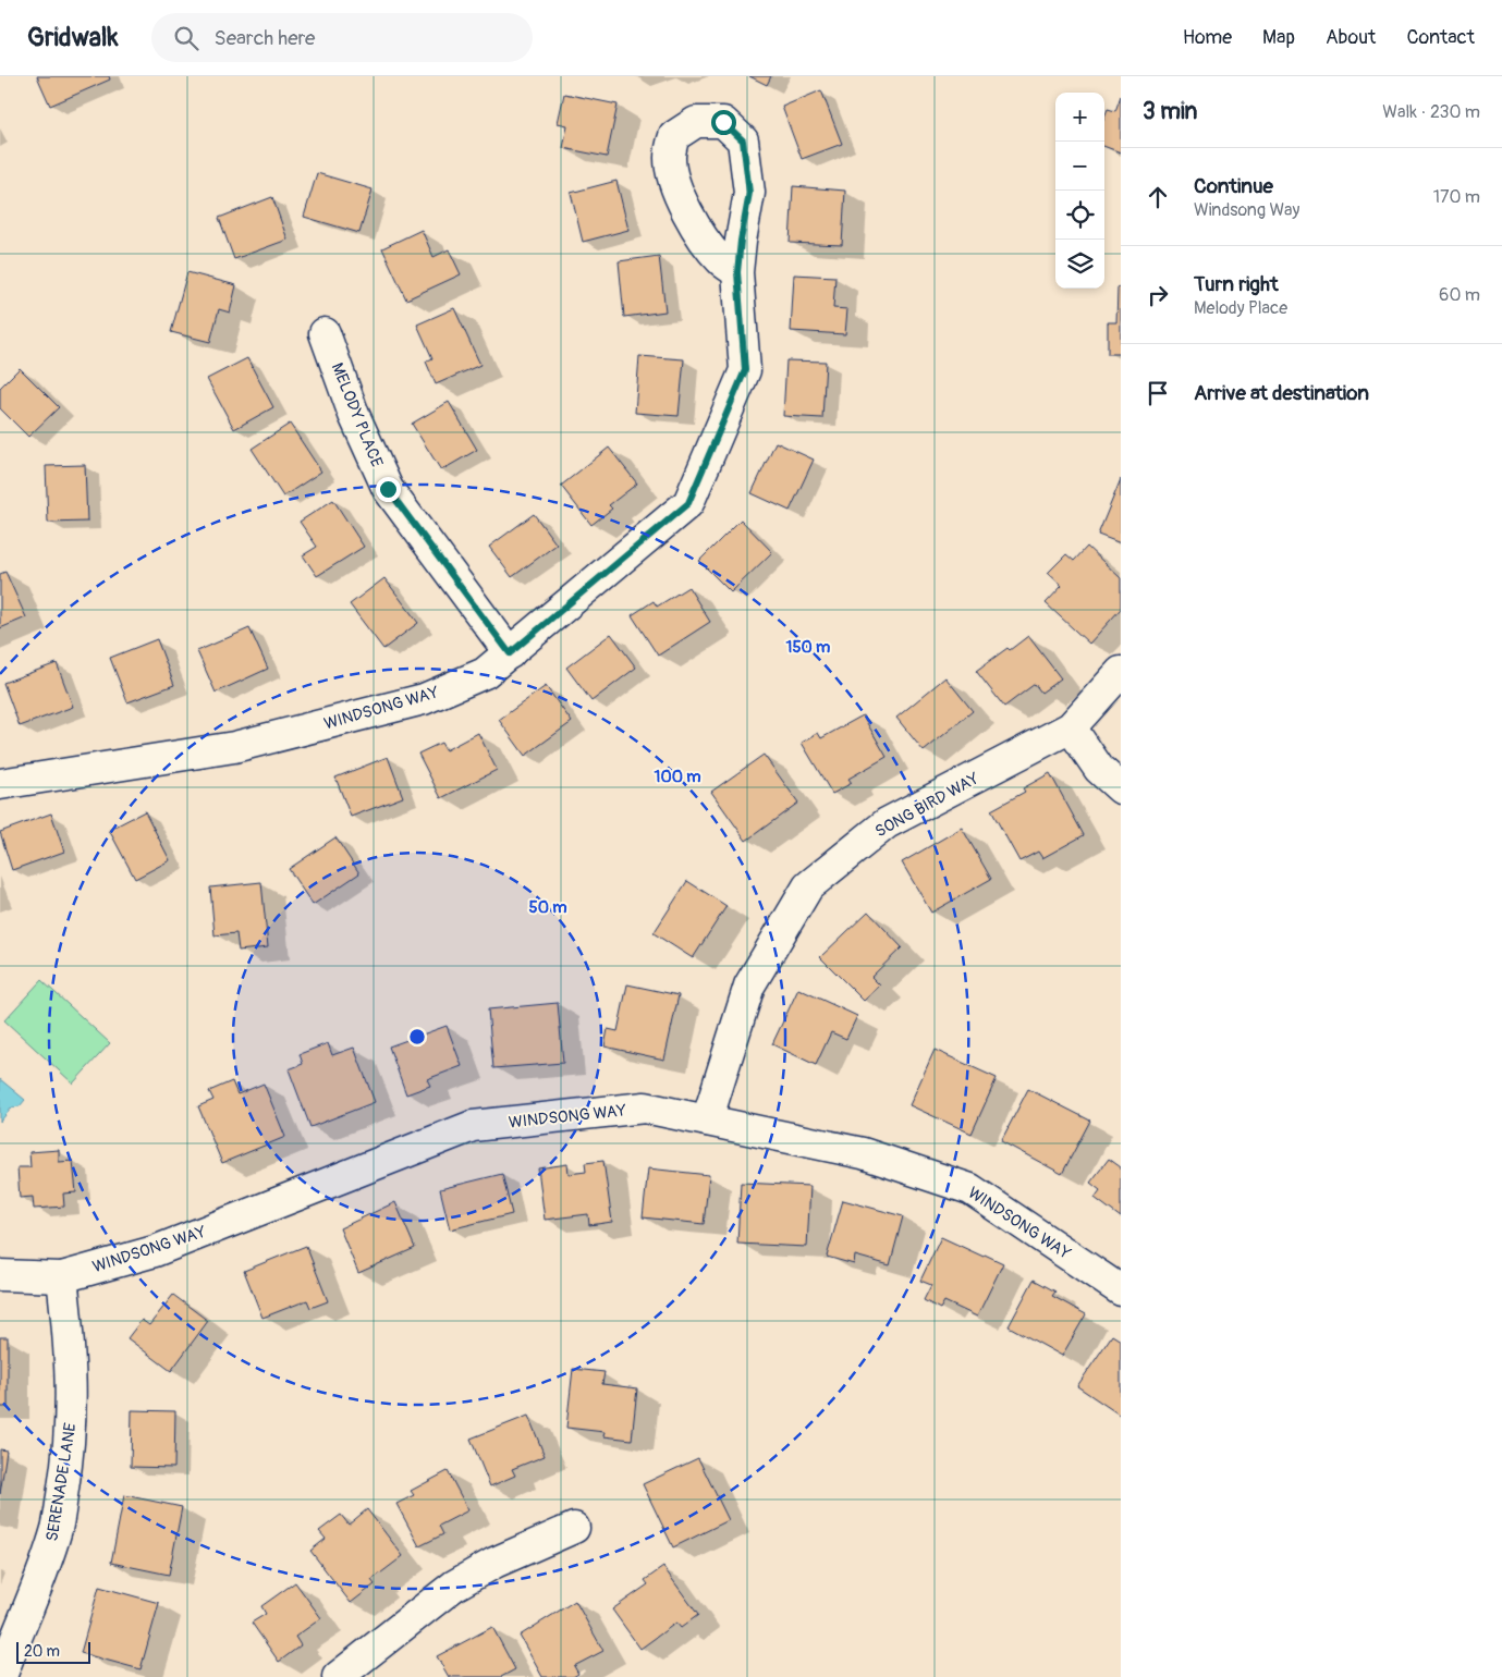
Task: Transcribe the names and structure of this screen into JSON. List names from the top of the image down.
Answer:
{
  "streets": {
    "street": [
      "MELODY PLACE",
      "WINDSONG WAY",
      "SONG BIRD WAY",
      "SERENADE LANE"
    ]
  },
  "crossings": [
    ["MELODY PLACE", "WINDSONG WAY"],
    ["WINDSONG WAY", "SONG BIRD WAY"],
    ["WINDSONG WAY", "SERENADE LANE"]
  ],
  "scale_bar": "20 m",
  "page": {
    "header": "Gridwalk",
    "search": "Search here",
    "nav": [
      "Home",
      "Map",
      "About",
      "Contact"
    ],
    "heading": ["3 min", "Walk · 230 m"],
    "map_buttons": ["+", "−"],
    "list": [
      ["Continue", "Windsong Way", "170 m"],
      ["Turn right", "Melody Place", "60 m"],
      "Arrive at destination"
    ],
    "scale": "20 m"
  },
  "rings": ["150 m", "100 m", "50 m"]
}
